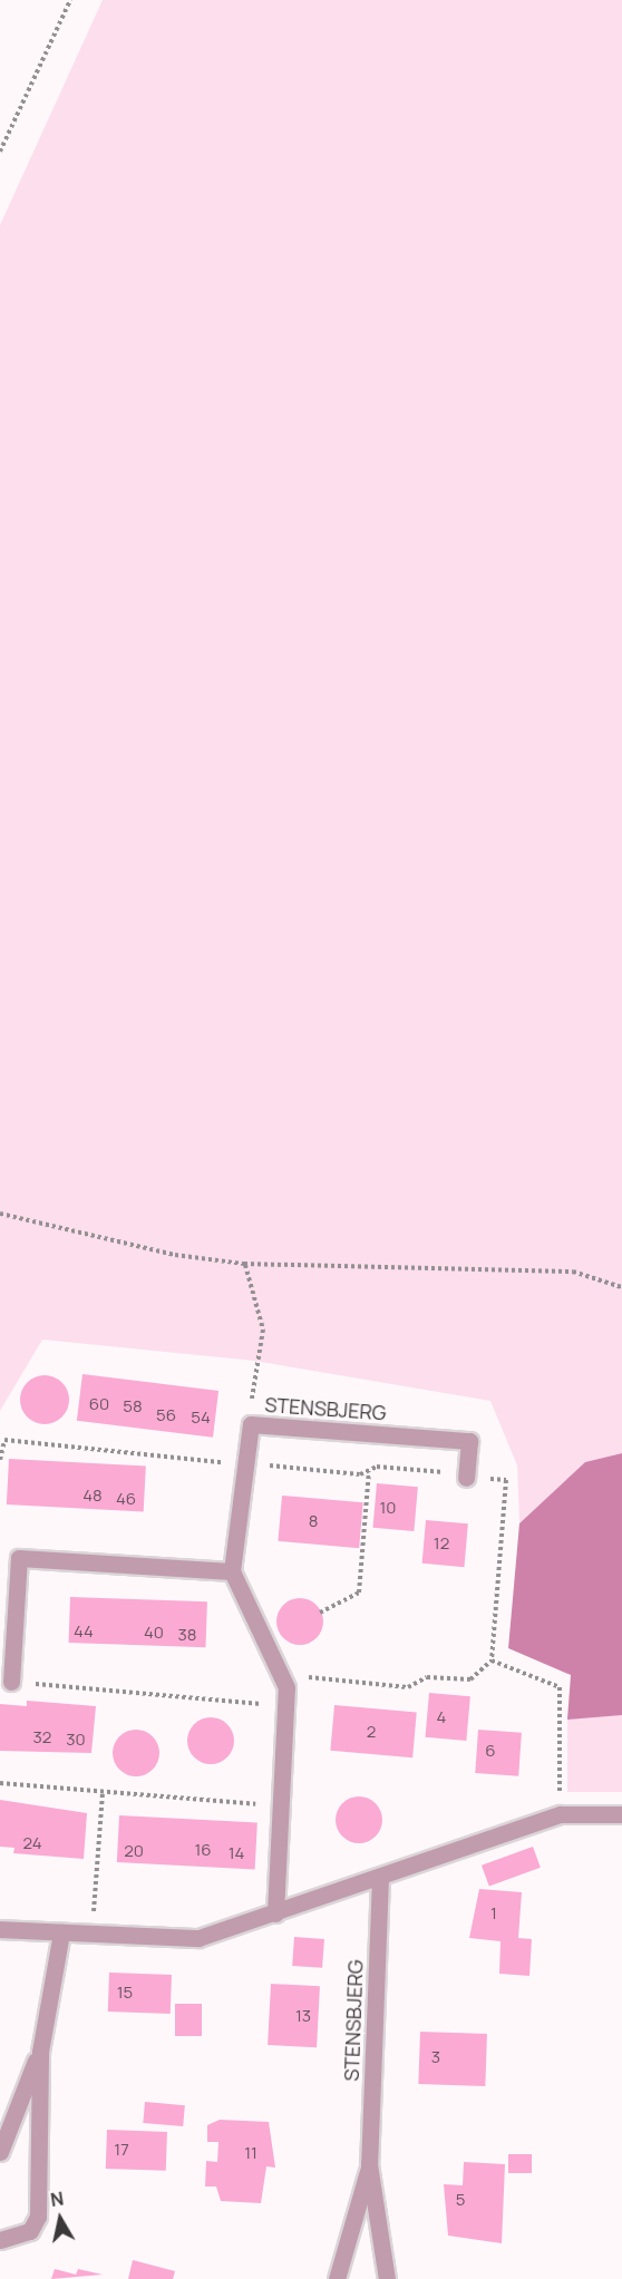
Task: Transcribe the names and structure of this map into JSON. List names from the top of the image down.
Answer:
{
  "streets": {
    "street": ["STENSBJERG"]
  },
  "house_numbers": [
    "60",
    "58",
    "56",
    "54",
    "48",
    "46",
    "10",
    "8",
    "12",
    "44",
    "40",
    "38",
    "4",
    "2",
    "32",
    "30",
    "6",
    "24",
    "16",
    "20",
    "14",
    "1",
    "15",
    "13",
    "3",
    "17",
    "11",
    "5"
  ],
  "north": "top"
}
